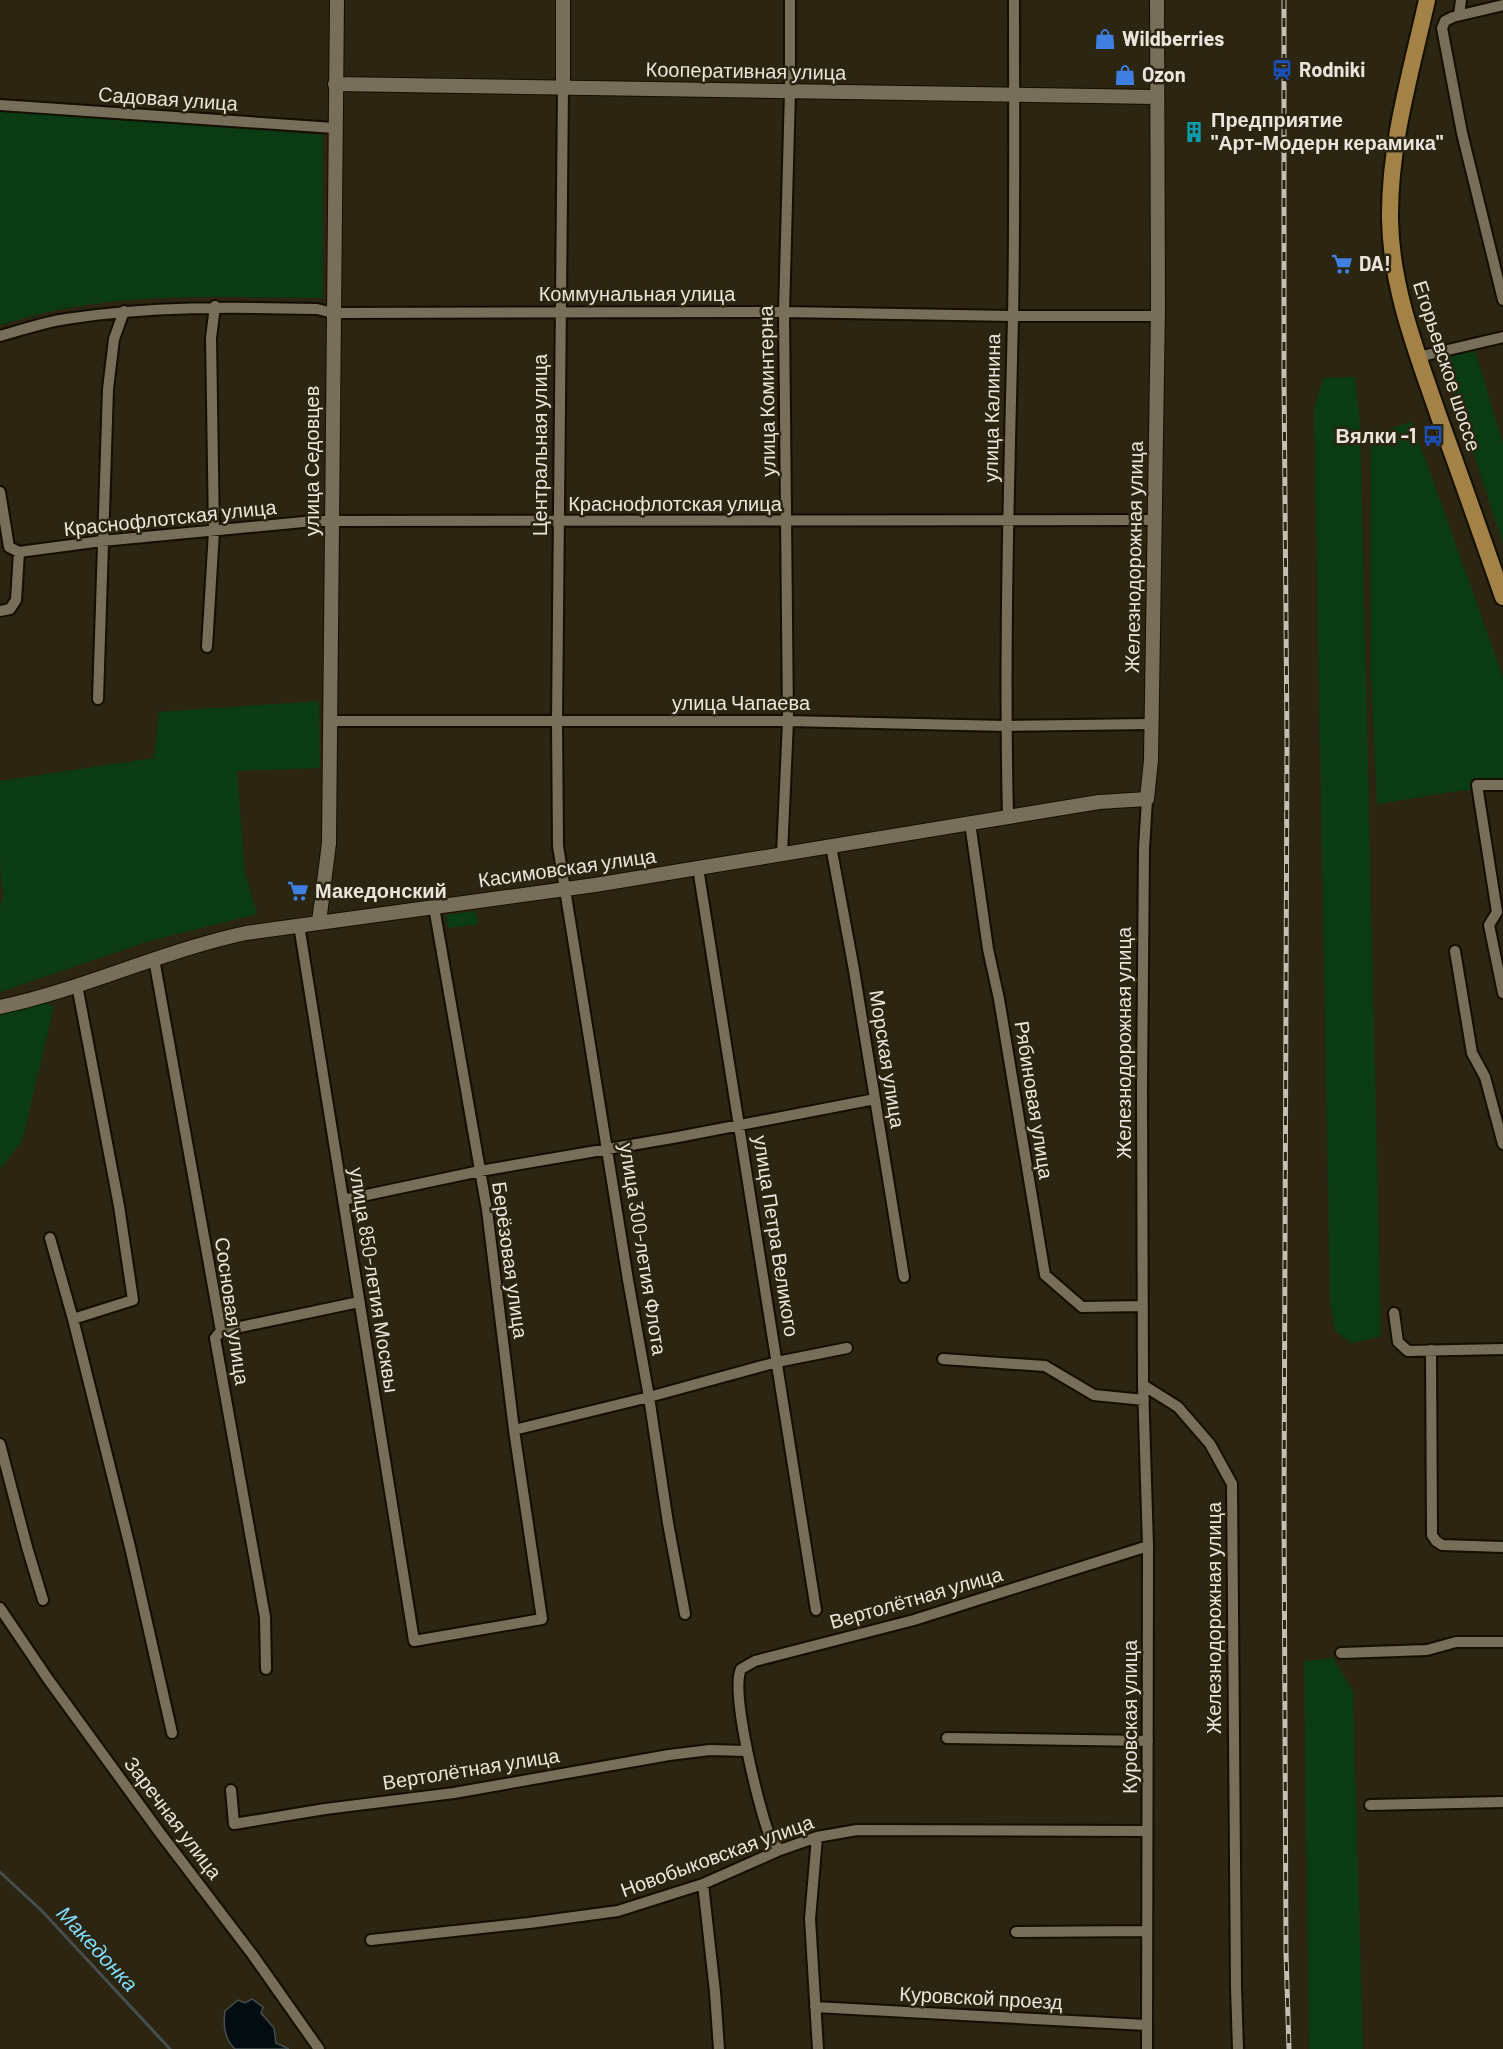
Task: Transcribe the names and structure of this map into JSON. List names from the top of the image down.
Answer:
{
  "streets": {
    "main road": [
      "Кооперативная улица",
      "Егорьевское шоссе",
      "Центральная улица",
      "улица Седовцев",
      "Железнодорожная улица",
      "Касимовская улица"
    ],
    "street": [
      "Садовая улица",
      "Коммунальная улица",
      "улица Коминтерна",
      "улица Калинина",
      "Краснофлотская улица",
      "улица Чапаева",
      "Морская улица",
      "Рябиновая улица",
      "улица Петра Великого",
      "улица 300-летия Флота",
      "Берёзовая улица",
      "улица 850-летия Москвы",
      "Сосновая улица",
      "Вертолётная улица",
      "Куровская улица",
      "Заречная улица",
      "Новобыковская улица",
      "Куровской проезд"
    ]
  },
  "crossings": [
    ["Кооперативная улица", "улица Коминтерна"],
    ["Кооперативная улица", "улица Калинина"],
    ["Кооперативная улица", "Центральная улица"],
    ["Кооперативная улица", "улица Седовцев"],
    ["Кооперативная улица", "Железнодорожная улица"],
    ["Садовая улица", "улица Седовцев"],
    ["Коммунальная улица", "улица Коминтерна"],
    ["Коммунальная улица", "улица Калинина"],
    ["Коммунальная улица", "Центральная улица"],
    ["Коммунальная улица", "улица Седовцев"],
    ["Коммунальная улица", "Железнодорожная улица"],
    ["улица Коминтерна", "Краснофлотская улица"],
    ["улица Коминтерна", "улица Чапаева"],
    ["улица Коминтерна", "Касимовская улица"],
    ["улица Калинина", "Краснофлотская улица"],
    ["улица Калинина", "улица Чапаева"],
    ["улица Калинина", "Касимовская улица"],
    ["Центральная улица", "Краснофлотская улица"],
    ["Центральная улица", "улица Чапаева"],
    ["Центральная улица", "Касимовская улица"],
    ["Центральная улица", "улица 300-летия Флота"],
    ["улица Седовцев", "Краснофлотская улица"],
    ["улица Седовцев", "улица Чапаева"],
    ["улица Седовцев", "Касимовская улица"],
    ["Краснофлотская улица", "Железнодорожная улица"],
    ["Железнодорожная улица", "улица Чапаева"],
    ["Железнодорожная улица", "Касимовская улица"],
    ["Железнодорожная улица", "Рябиновая улица"],
    ["Железнодорожная улица", "Куровская улица"],
    ["Касимовская улица", "Морская улица"],
    ["Касимовская улица", "Рябиновая улица"],
    ["Касимовская улица", "улица Петра Великого"],
    ["Касимовская улица", "улица 300-летия Флота"],
    ["Касимовская улица", "Берёзовая улица"],
    ["Касимовская улица", "улица 850-летия Москвы"],
    ["Касимовская улица", "Сосновая улица"],
    ["Берёзовая улица", "улица 850-летия Москвы"],
    ["Вертолётная улица", "Куровская улица"],
    ["Вертолётная улица", "Новобыковская улица"],
    ["Куровская улица", "Новобыковская улица"],
    ["Куровская улица", "Куровской проезд"]
  ],
  "water": ["Македонка"],
  "places": {
    "shop": ["Wildberries", "Ozon"],
    "station": ["Rodniki"],
    "building": ["Предприятие \"Арт-Модерн керамика\""],
    "supermarket": ["DA!", "Македонский"],
    "bus stop": ["Вялки -1"]
  }
}
